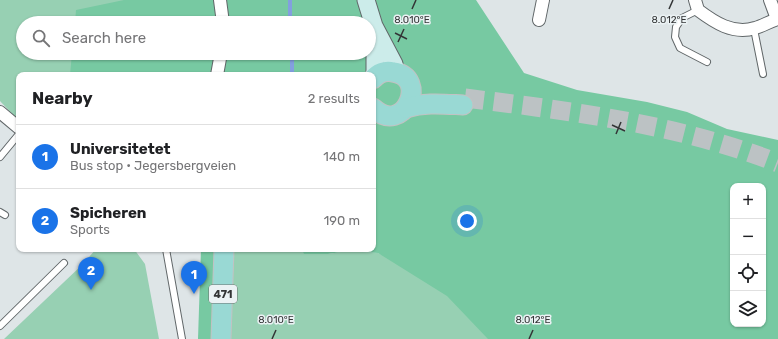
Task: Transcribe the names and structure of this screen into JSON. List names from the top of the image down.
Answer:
{
  "streets": {
    "main road": ["471"]
  },
  "page": {
    "search": "Search here",
    "heading": ["Nearby", "2 results"],
    "list": [
      {
        "mark": "1",
        "name": "Universitetet",
        "note": "Bus stop · Jegersbergveien",
        "value": "140 m"
      },
      {
        "mark": "2",
        "name": "Spicheren",
        "note": "Sports",
        "value": "190 m"
      }
    ],
    "map_buttons": ["+", "−"],
    "pins": ["2", "1"]
  },
  "coordinates": ["8.010°E", "8.012°E"]
}
